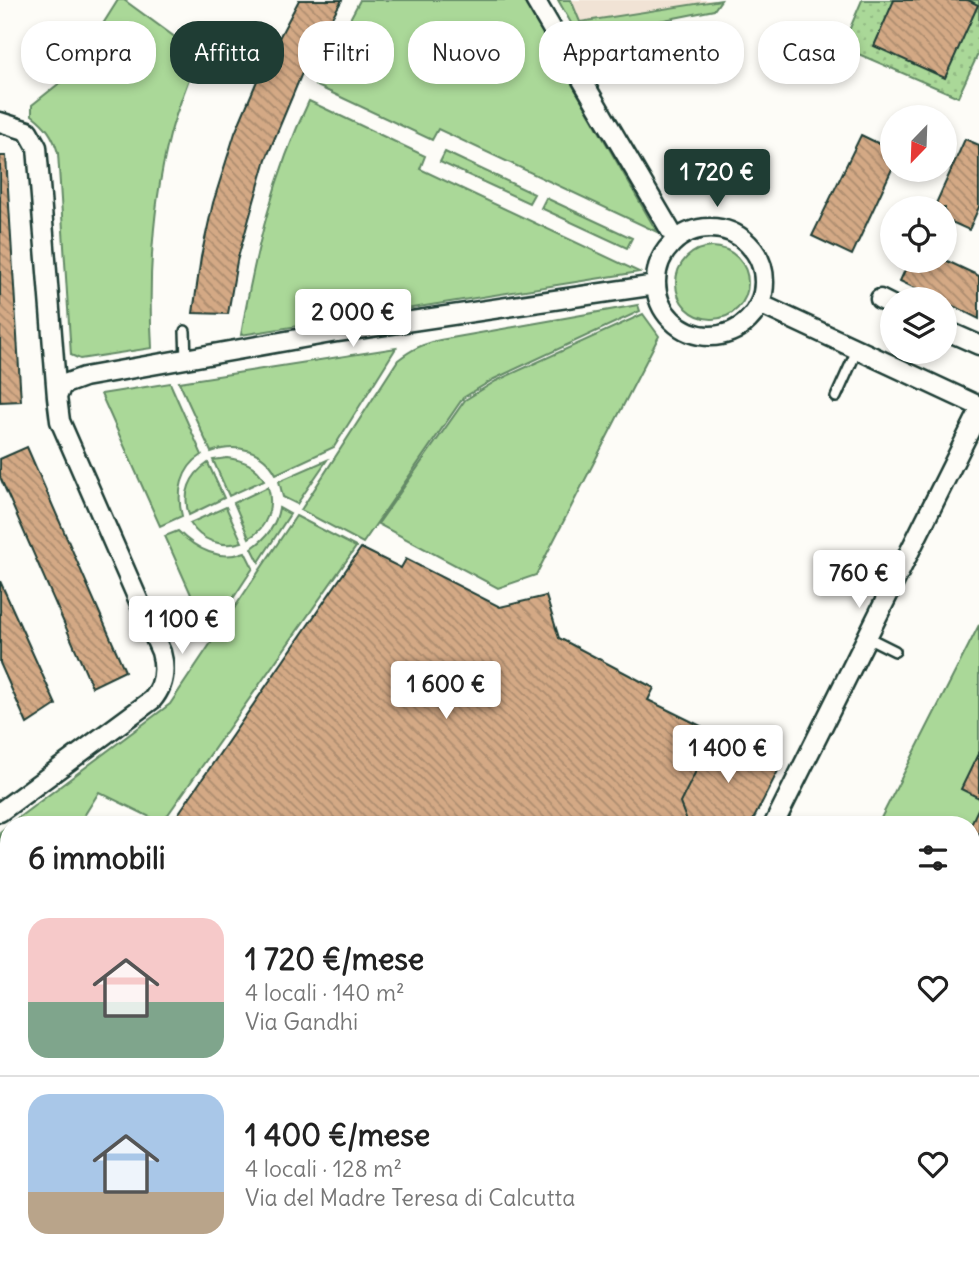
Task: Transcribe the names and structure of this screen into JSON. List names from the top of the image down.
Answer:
{
  "north": "bottom left",
  "page": {
    "chip": [
      "Compra",
      "Affitta",
      "Filtri",
      "Nuovo",
      "Appartamento",
      "Casa"
    ],
    "price": [
      "1 720 €",
      "2 000 €",
      "760 €",
      "1 100 €",
      "1 600 €",
      "1 400 €"
    ],
    "heading": "6 immobili",
    "list": [
      {
        "name": "1 720 €/mese",
        "note": "4 locali · 140 m² · Via Gandhi"
      },
      {
        "name": "1 400 €/mese",
        "note": "4 locali · 128 m² · Via del Madre Teresa di Calcutta"
      }
    ]
  }
}
